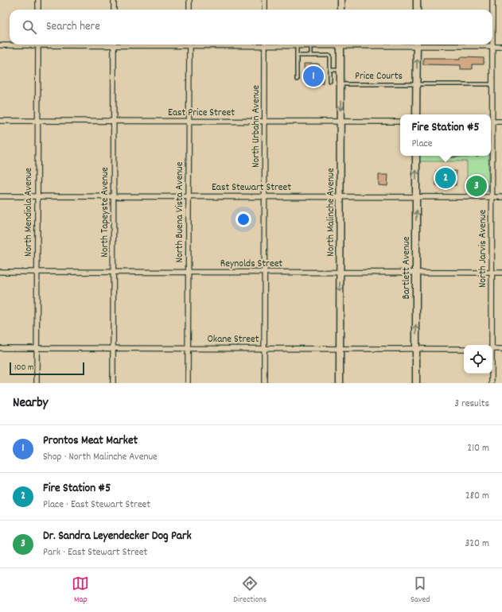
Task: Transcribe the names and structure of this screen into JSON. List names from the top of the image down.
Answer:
{
  "streets": {
    "main road": ["North Malinche Avenue", "Bartlett Avenue"],
    "street": [
      "East Price Street",
      "North Urbahn Avenue",
      "East Stewart Street",
      "North Mendiola Avenue",
      "North Tapeyste Avenue",
      "North Buena Vista Avenue",
      "North Jarvis Avenue",
      "Reynolds Street",
      "Okane Street"
    ],
    "lane": ["Price Courts"]
  },
  "crossings": [
    ["Price Courts", "North Malinche Avenue"],
    ["Price Courts", "North Jarvis Avenue"],
    ["East Price Street", "North Urbahn Avenue"],
    ["East Price Street", "North Mendiola Avenue"],
    ["East Price Street", "North Tapeyste Avenue"],
    ["East Price Street", "North Buena Vista Avenue"],
    ["East Price Street", "North Malinche Avenue"],
    ["North Urbahn Avenue", "East Stewart Street"],
    ["North Urbahn Avenue", "Reynolds Street"],
    ["North Urbahn Avenue", "Okane Street"],
    ["East Stewart Street", "North Mendiola Avenue"],
    ["East Stewart Street", "North Tapeyste Avenue"],
    ["East Stewart Street", "North Buena Vista Avenue"],
    ["East Stewart Street", "North Malinche Avenue"],
    ["East Stewart Street", "North Jarvis Avenue"],
    ["East Stewart Street", "Bartlett Avenue"],
    ["North Mendiola Avenue", "Reynolds Street"],
    ["North Mendiola Avenue", "Okane Street"],
    ["North Tapeyste Avenue", "Reynolds Street"],
    ["North Tapeyste Avenue", "Okane Street"],
    ["North Buena Vista Avenue", "Reynolds Street"],
    ["North Buena Vista Avenue", "Okane Street"],
    ["North Malinche Avenue", "Reynolds Street"],
    ["North Malinche Avenue", "Okane Street"],
    ["North Jarvis Avenue", "Reynolds Street"],
    ["Reynolds Street", "Bartlett Avenue"],
    ["Bartlett Avenue", "Okane Street"]
  ],
  "one_way": ["Bartlett Avenue"],
  "scale_bar": "100 m",
  "page": {
    "search": "Search here",
    "pins": ["1", "2", "3"],
    "popup": ["Fire Station #5", "Place"],
    "scale": "100 m",
    "heading": ["Nearby", "3 results"],
    "list": [
      {
        "mark": "1",
        "name": "Prontos Meat Market",
        "note": "Shop · North Malinche Avenue",
        "value": "210 m"
      },
      {
        "mark": "2",
        "name": "Fire Station #5",
        "note": "Place · East Stewart Street",
        "value": "280 m"
      },
      {
        "mark": "3",
        "name": "Dr. Sandra Leyendecker Dog Park",
        "note": "Park · East Stewart Street",
        "value": "320 m"
      }
    ],
    "nav": ["Map", "Directions", "Saved"]
  }
}
